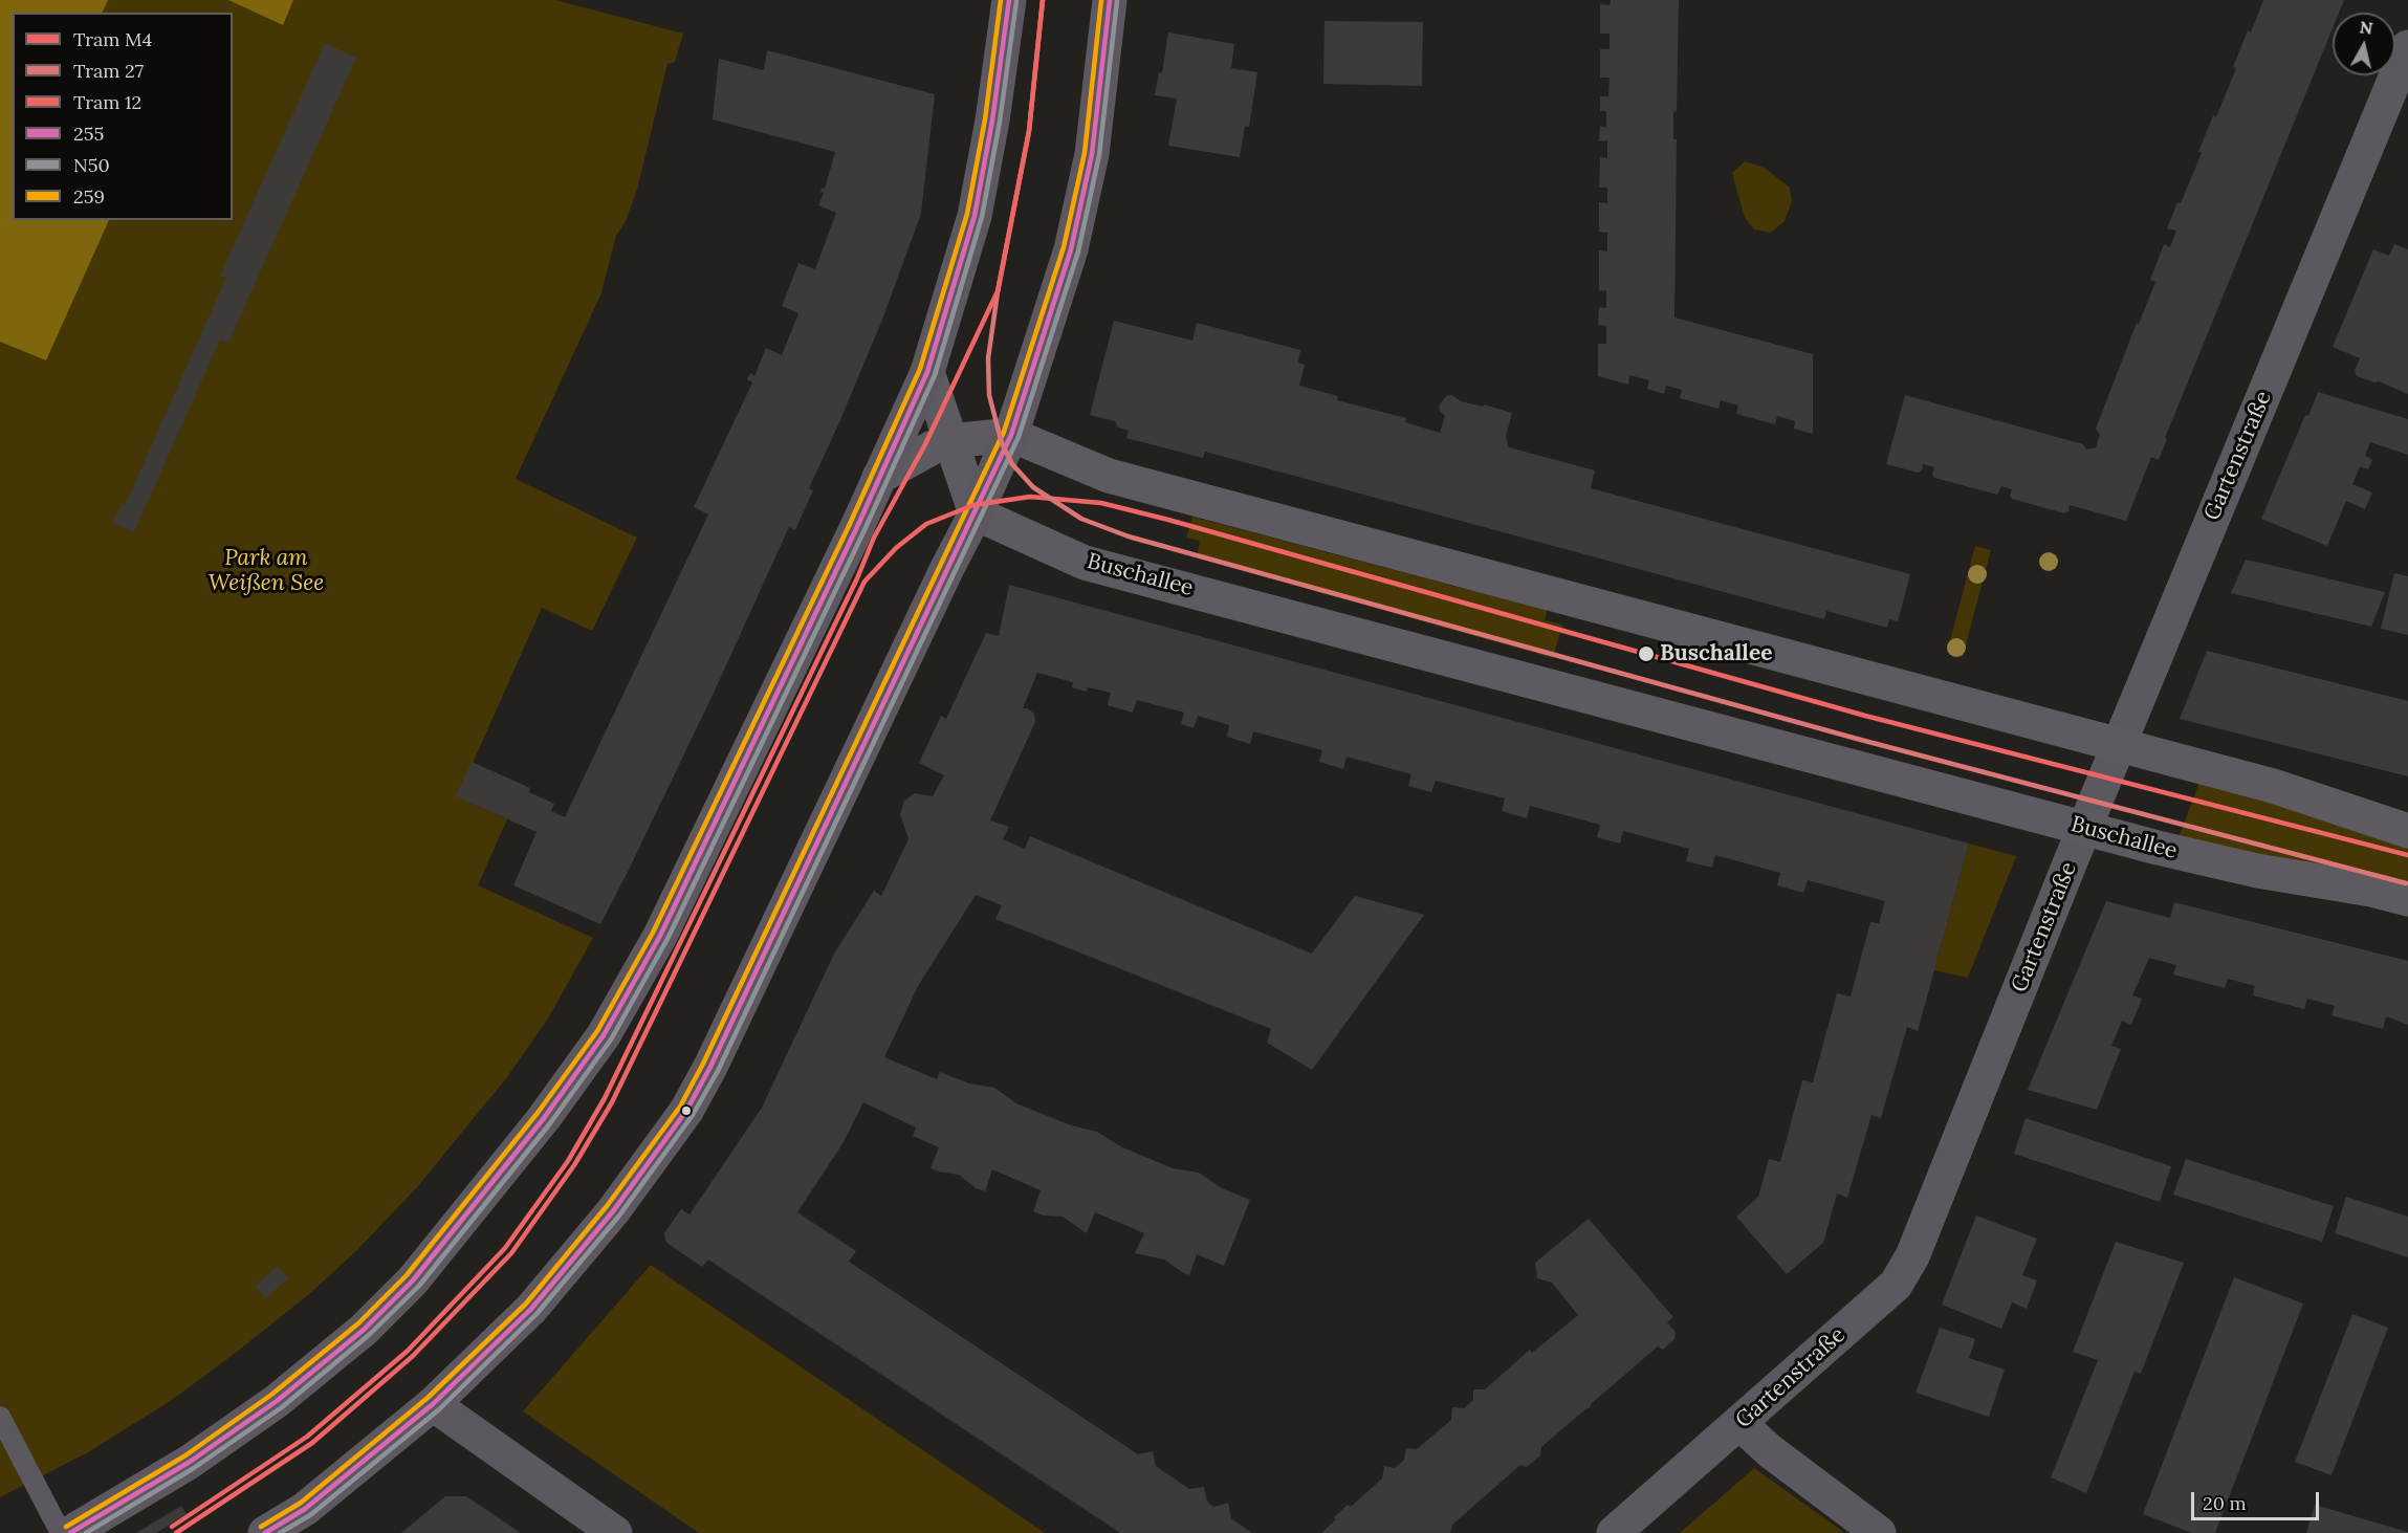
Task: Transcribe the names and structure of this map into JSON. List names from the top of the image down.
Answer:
{
  "streets": {
    "main road": ["Buschallee"],
    "street": ["Gartenstraße"]
  },
  "crossings": [
    ["Gartenstraße", "Buschallee"]
  ],
  "parks": ["Park am Weißen See"],
  "places": ["Buschallee"],
  "lines": [
    "tram line 27",
    "tram line 12",
    "transit line 255",
    "transit line 259",
    "transit line N50",
    "tram line M4"
  ],
  "legend": [
    "Tram M4",
    "Tram 27",
    "Tram 12",
    "255",
    "N50",
    "259"
  ],
  "scale_bar": "20 m",
  "north": "top"
}
